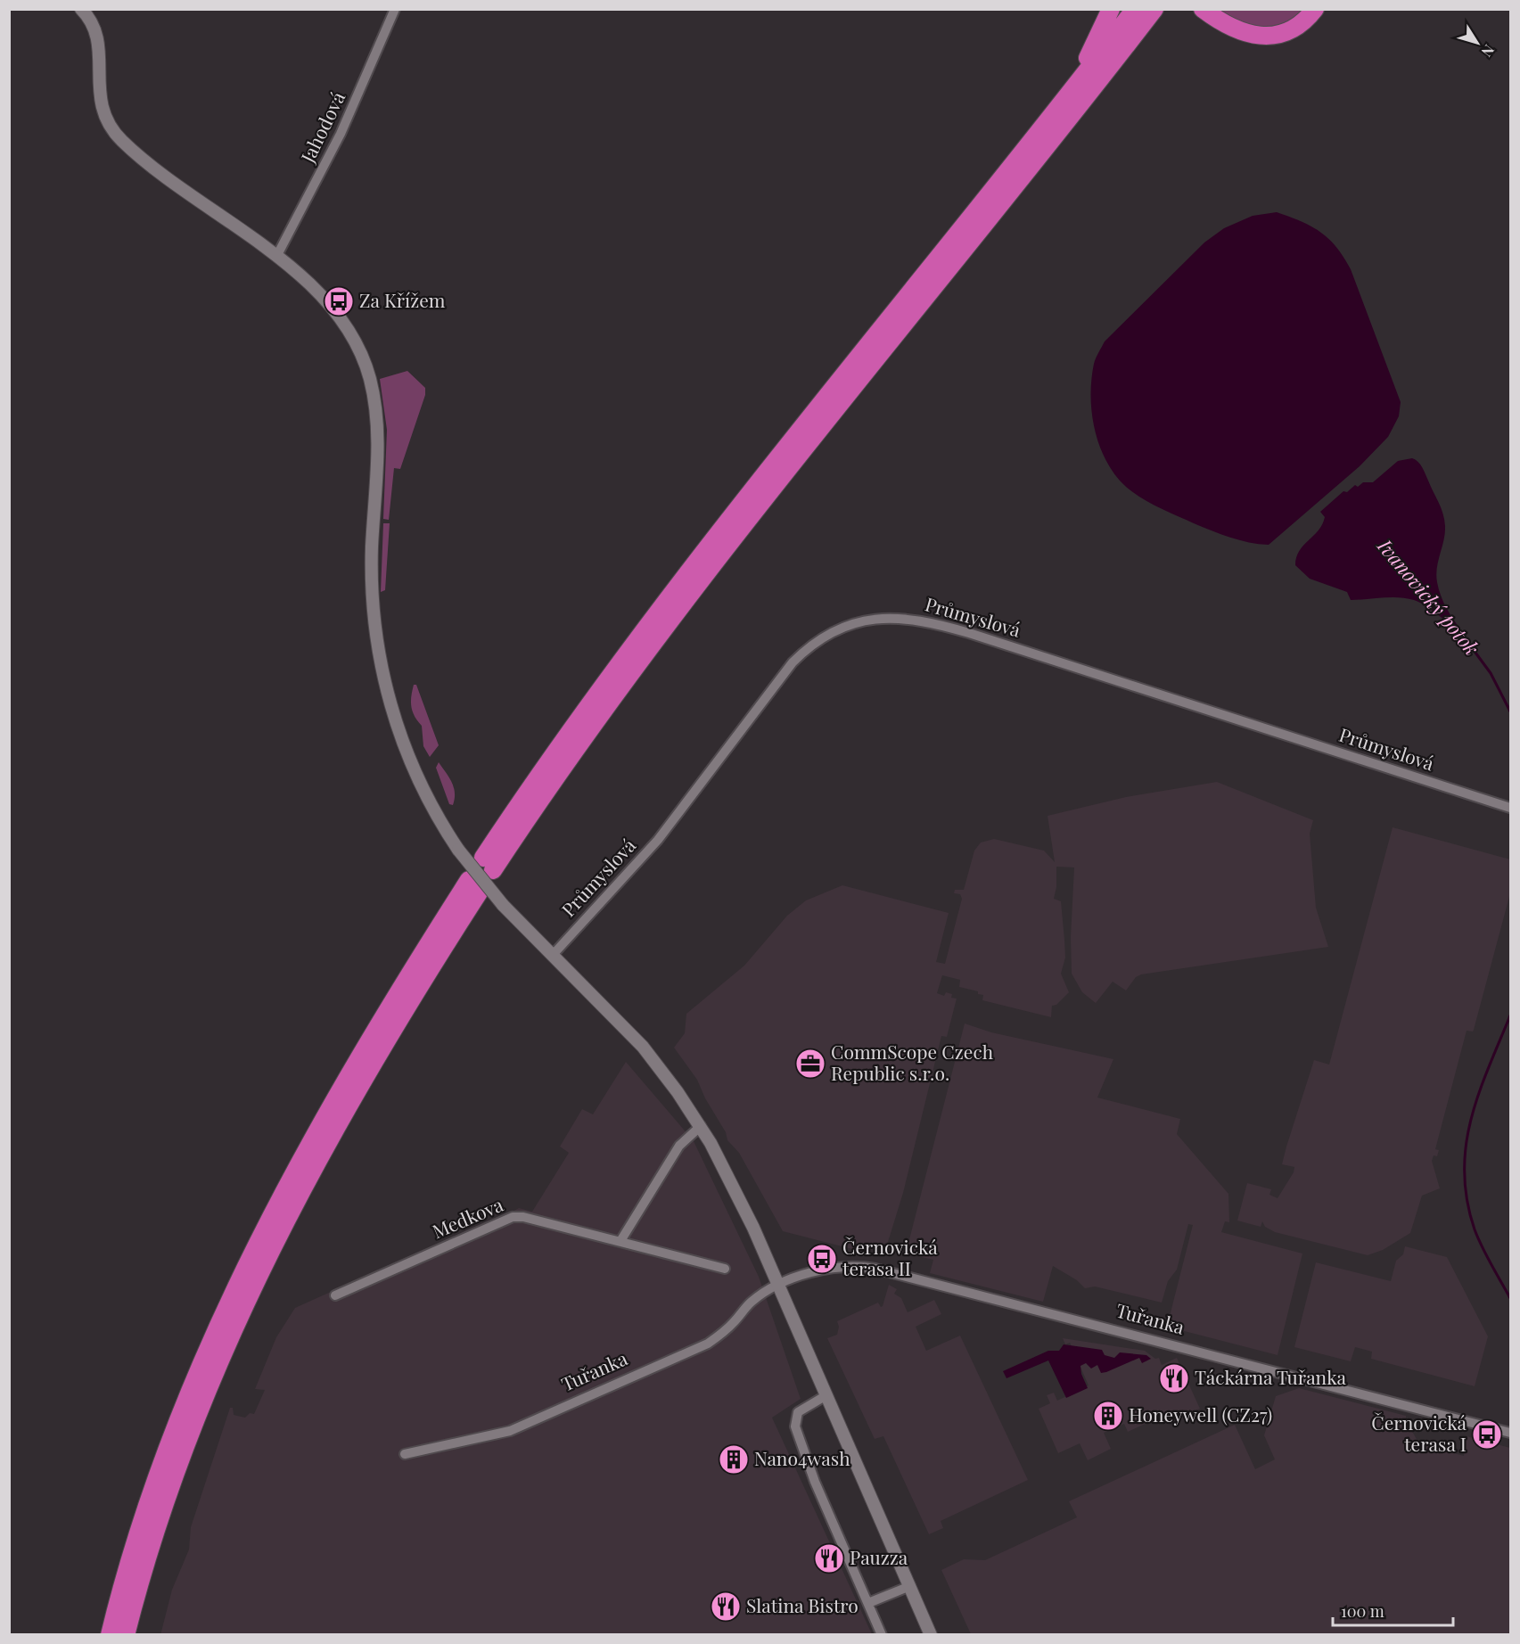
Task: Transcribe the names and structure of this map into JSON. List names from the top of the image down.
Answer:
{
  "streets": {
    "street": [
      "Jahodová",
      "Průmyslová",
      "Medkova",
      "Tuřanka"
    ]
  },
  "water": ["Ivanovický potok"],
  "places": {
    "bus stop": ["Za Křížem", "Černovická terasa II", "Černovická terasa I"],
    "office": ["CommScope Czech Republic s.r.o."],
    "restaurant": ["Táckárna Tuřanka", "Pauzza", "Slatina Bistro"],
    "building": ["Honeywell (CZ27)", "Nano4wash"]
  },
  "scale_bar": "100 m",
  "north": "bottom right"
}
